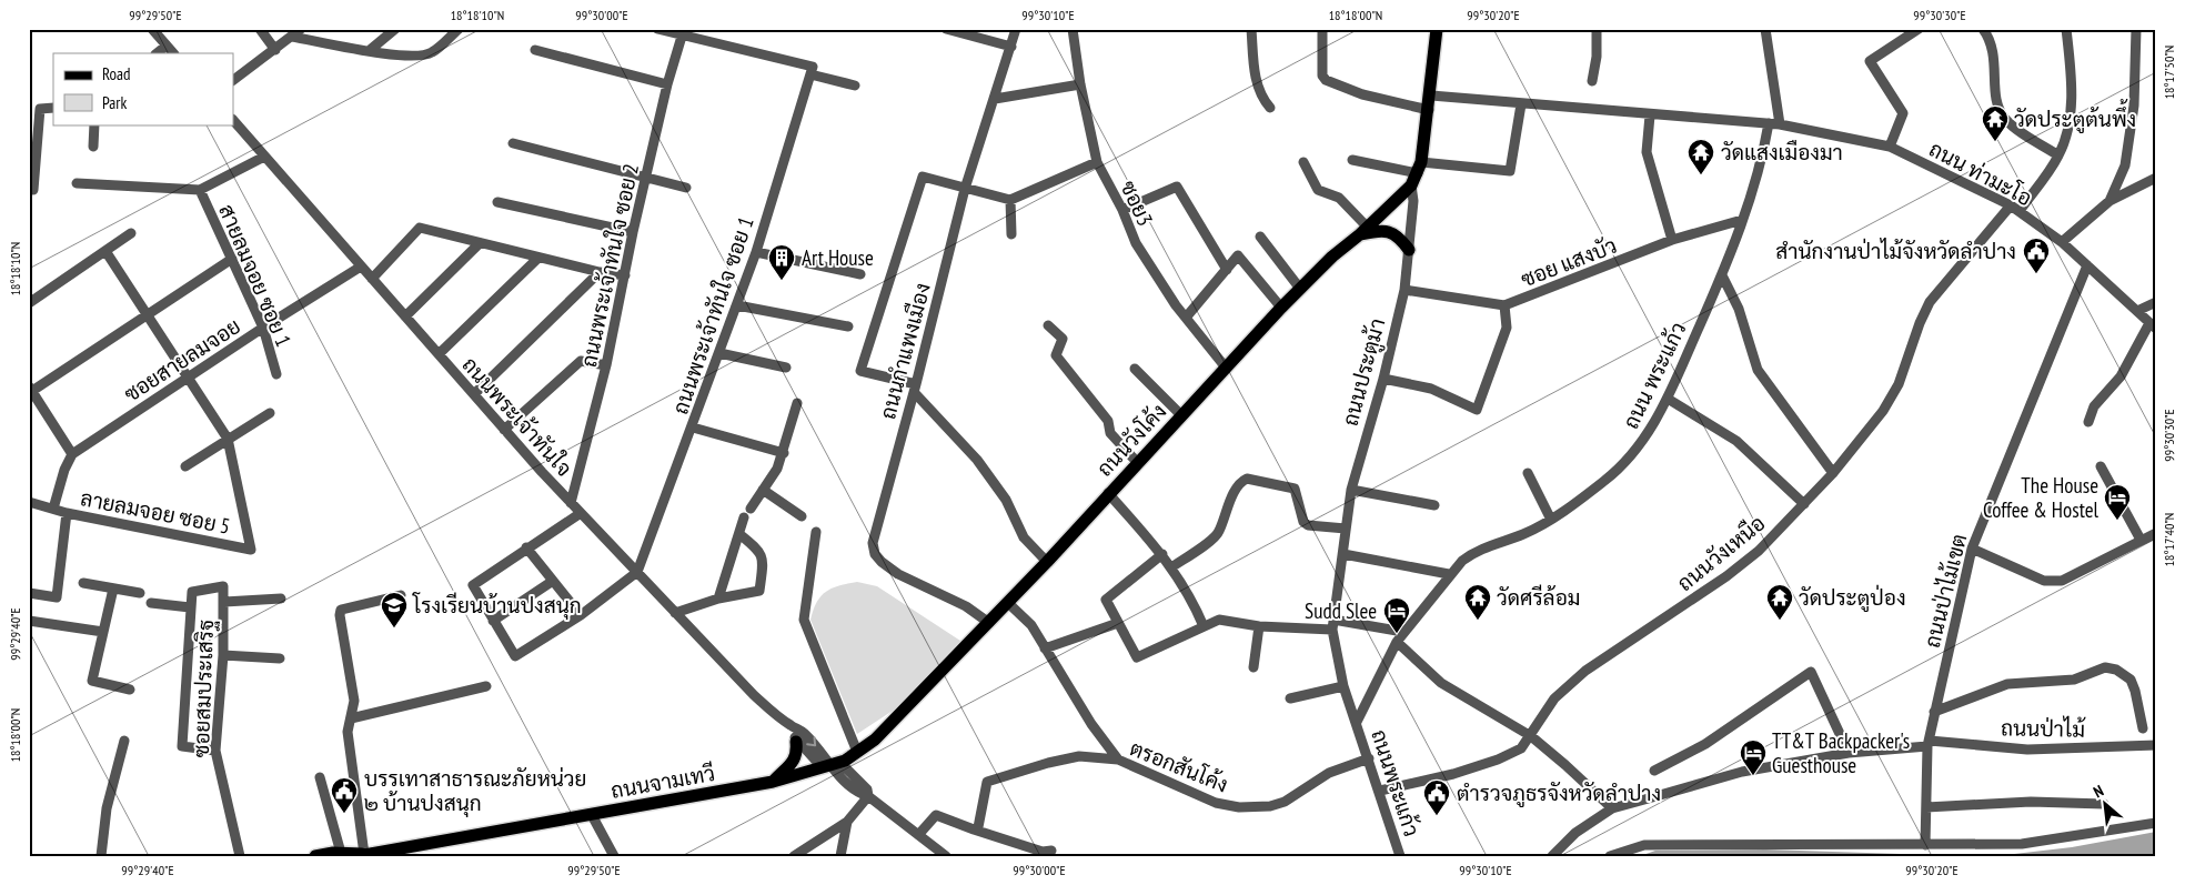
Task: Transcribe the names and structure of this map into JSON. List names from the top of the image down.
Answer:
{
  "streets": {
    "main road": ["ถนนวังโค้ง", "ถนนจามเทวี"],
    "street": [
      "ถนน ท่ามะโอ",
      "ซอย3",
      "ซอย แสงบัว",
      "ถนนพระเจ้าทันใจ ซอย 2",
      "สายลมจอย ซอย 1",
      "ถนนพระเจ้าทันใจ ซอย 1",
      "ถนนกำแพงเมือง",
      "ซอยสายลมจอย",
      "ถนนประตูม้า",
      "ถนน พระแก้ว",
      "ถนนพระเจ้าทันใจ",
      "ลายลมจอย ซอย 5",
      "ถนนวังเหนือ",
      "ถนนป่าไม้เขต",
      "ซอยสมประเสริฐ",
      "ถนนป่าไม้",
      "ตรอกสันโค้ง",
      "ถนนพระแก้ว"
    ]
  },
  "crossings": [
    ["ถนน ท่ามะโอ", "ถนน พระแก้ว"],
    ["ถนน ท่ามะโอ", "ถนนวังเหนือ"],
    ["ถนน ท่ามะโอ", "ถนนป่าไม้เขต"],
    ["ซอย3", "ถนนวังโค้ง"],
    ["ซอย แสงบัว", "ถนนประตูม้า"],
    ["ซอย แสงบัว", "ถนน พระแก้ว"],
    ["ถนนพระเจ้าทันใจ ซอย 2", "ถนนพระเจ้าทันใจ"],
    ["สายลมจอย ซอย 1", "ซอยสายลมจอย"],
    ["ถนนพระเจ้าทันใจ ซอย 1", "ถนนพระเจ้าทันใจ"],
    ["ถนนกำแพงเมือง", "ถนนวังโค้ง"],
    ["ซอยสายลมจอย", "ถนนพระเจ้าทันใจ"],
    ["ถนนประตูม้า", "ถนน พระแก้ว"],
    ["ถนนประตูม้า", "ถนนวังโค้ง"],
    ["ถนนประตูม้า", "ถนนพระแก้ว"],
    ["ถนน พระแก้ว", "ถนนพระแก้ว"],
    ["ถนนพระเจ้าทันใจ", "ถนนวังโค้ง"],
    ["ถนนพระเจ้าทันใจ", "ถนนจามเทวี"],
    ["ถนนวังโค้ง", "ถนนจามเทวี"],
    ["ถนนวังเหนือ", "ถนนพระแก้ว"],
    ["ถนนป่าไม้เขต", "ถนนป่าไม้"],
    ["ตรอกสันโค้ง", "ถนนพระแก้ว"]
  ],
  "places": {
    "temple": [
      "วัดประตูต้นพึ้ง",
      "วัดแสงเมืองมา",
      "วัดศรีล้อม",
      "วัดประตูป่อง"
    ],
    "public building": ["สำนักงานป่าไม้จังหวัดลำปาง", "บรรเทาสาธารณะภัยหน่วย ๒ บ้านปงสนุก", "ตำรวจภูธรจังหวัดลำปาง"],
    "building": ["Art House"],
    "hotel": ["The House Coffee & Hostel", "Sudd Slee", "TT&T Backpacker's Guesthouse"],
    "school or university": ["โรงเรียนบ้านปงสนุก"]
  },
  "legend": ["Road", "Park"],
  "north": "top left",
  "coordinates": [
    "99°29'50\"E",
    "18°18'10\"N",
    "99°30'00\"E",
    "99°30'10\"E",
    "18°18'00\"N",
    "99°30'20\"E",
    "99°30'30\"E",
    "18°17'50\"N",
    "18°17'40\"N",
    "99°29'40\"E"
  ]
}
